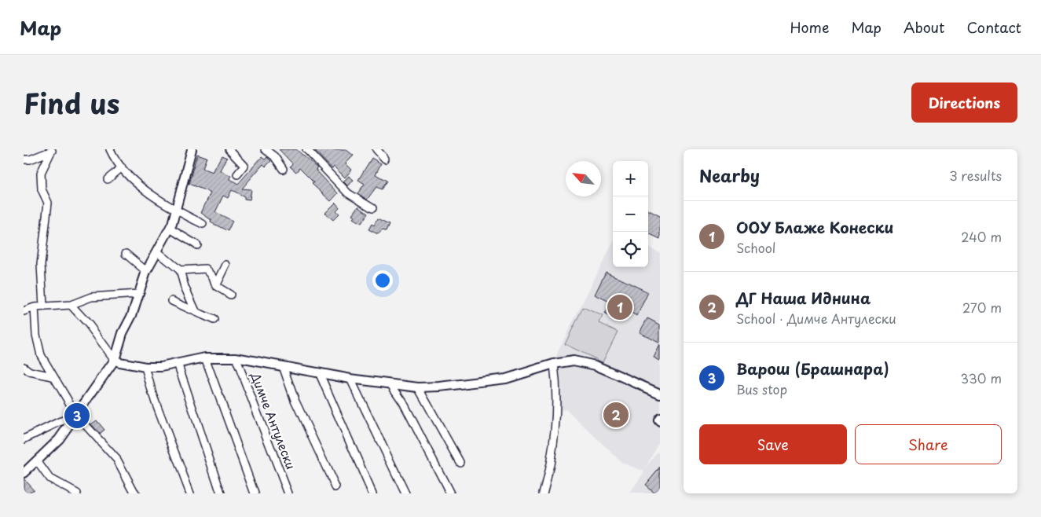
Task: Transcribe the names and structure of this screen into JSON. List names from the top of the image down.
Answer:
{
  "streets": {
    "street": ["Димче Антулески"]
  },
  "north": "top left",
  "page": {
    "header": "Map",
    "nav": [
      "Home",
      "Map",
      "About",
      "Contact"
    ],
    "title": "Find us",
    "buttons": [
      "Directions",
      ["Save", "Share"]
    ],
    "heading": ["Nearby", "3 results"],
    "map_buttons": ["+", "−"],
    "list": [
      {
        "mark": "1",
        "name": "ООУ Блаже Конески",
        "note": "School",
        "value": "240 m"
      },
      {
        "mark": "2",
        "name": "ДГ Наша Иднина",
        "note": "School · Димче Антулески",
        "value": "270 m"
      },
      {
        "mark": "3",
        "name": "Варош (Брашнара)",
        "note": "Bus stop",
        "value": "330 m"
      }
    ],
    "pins": ["1", "2", "3"]
  }
}
